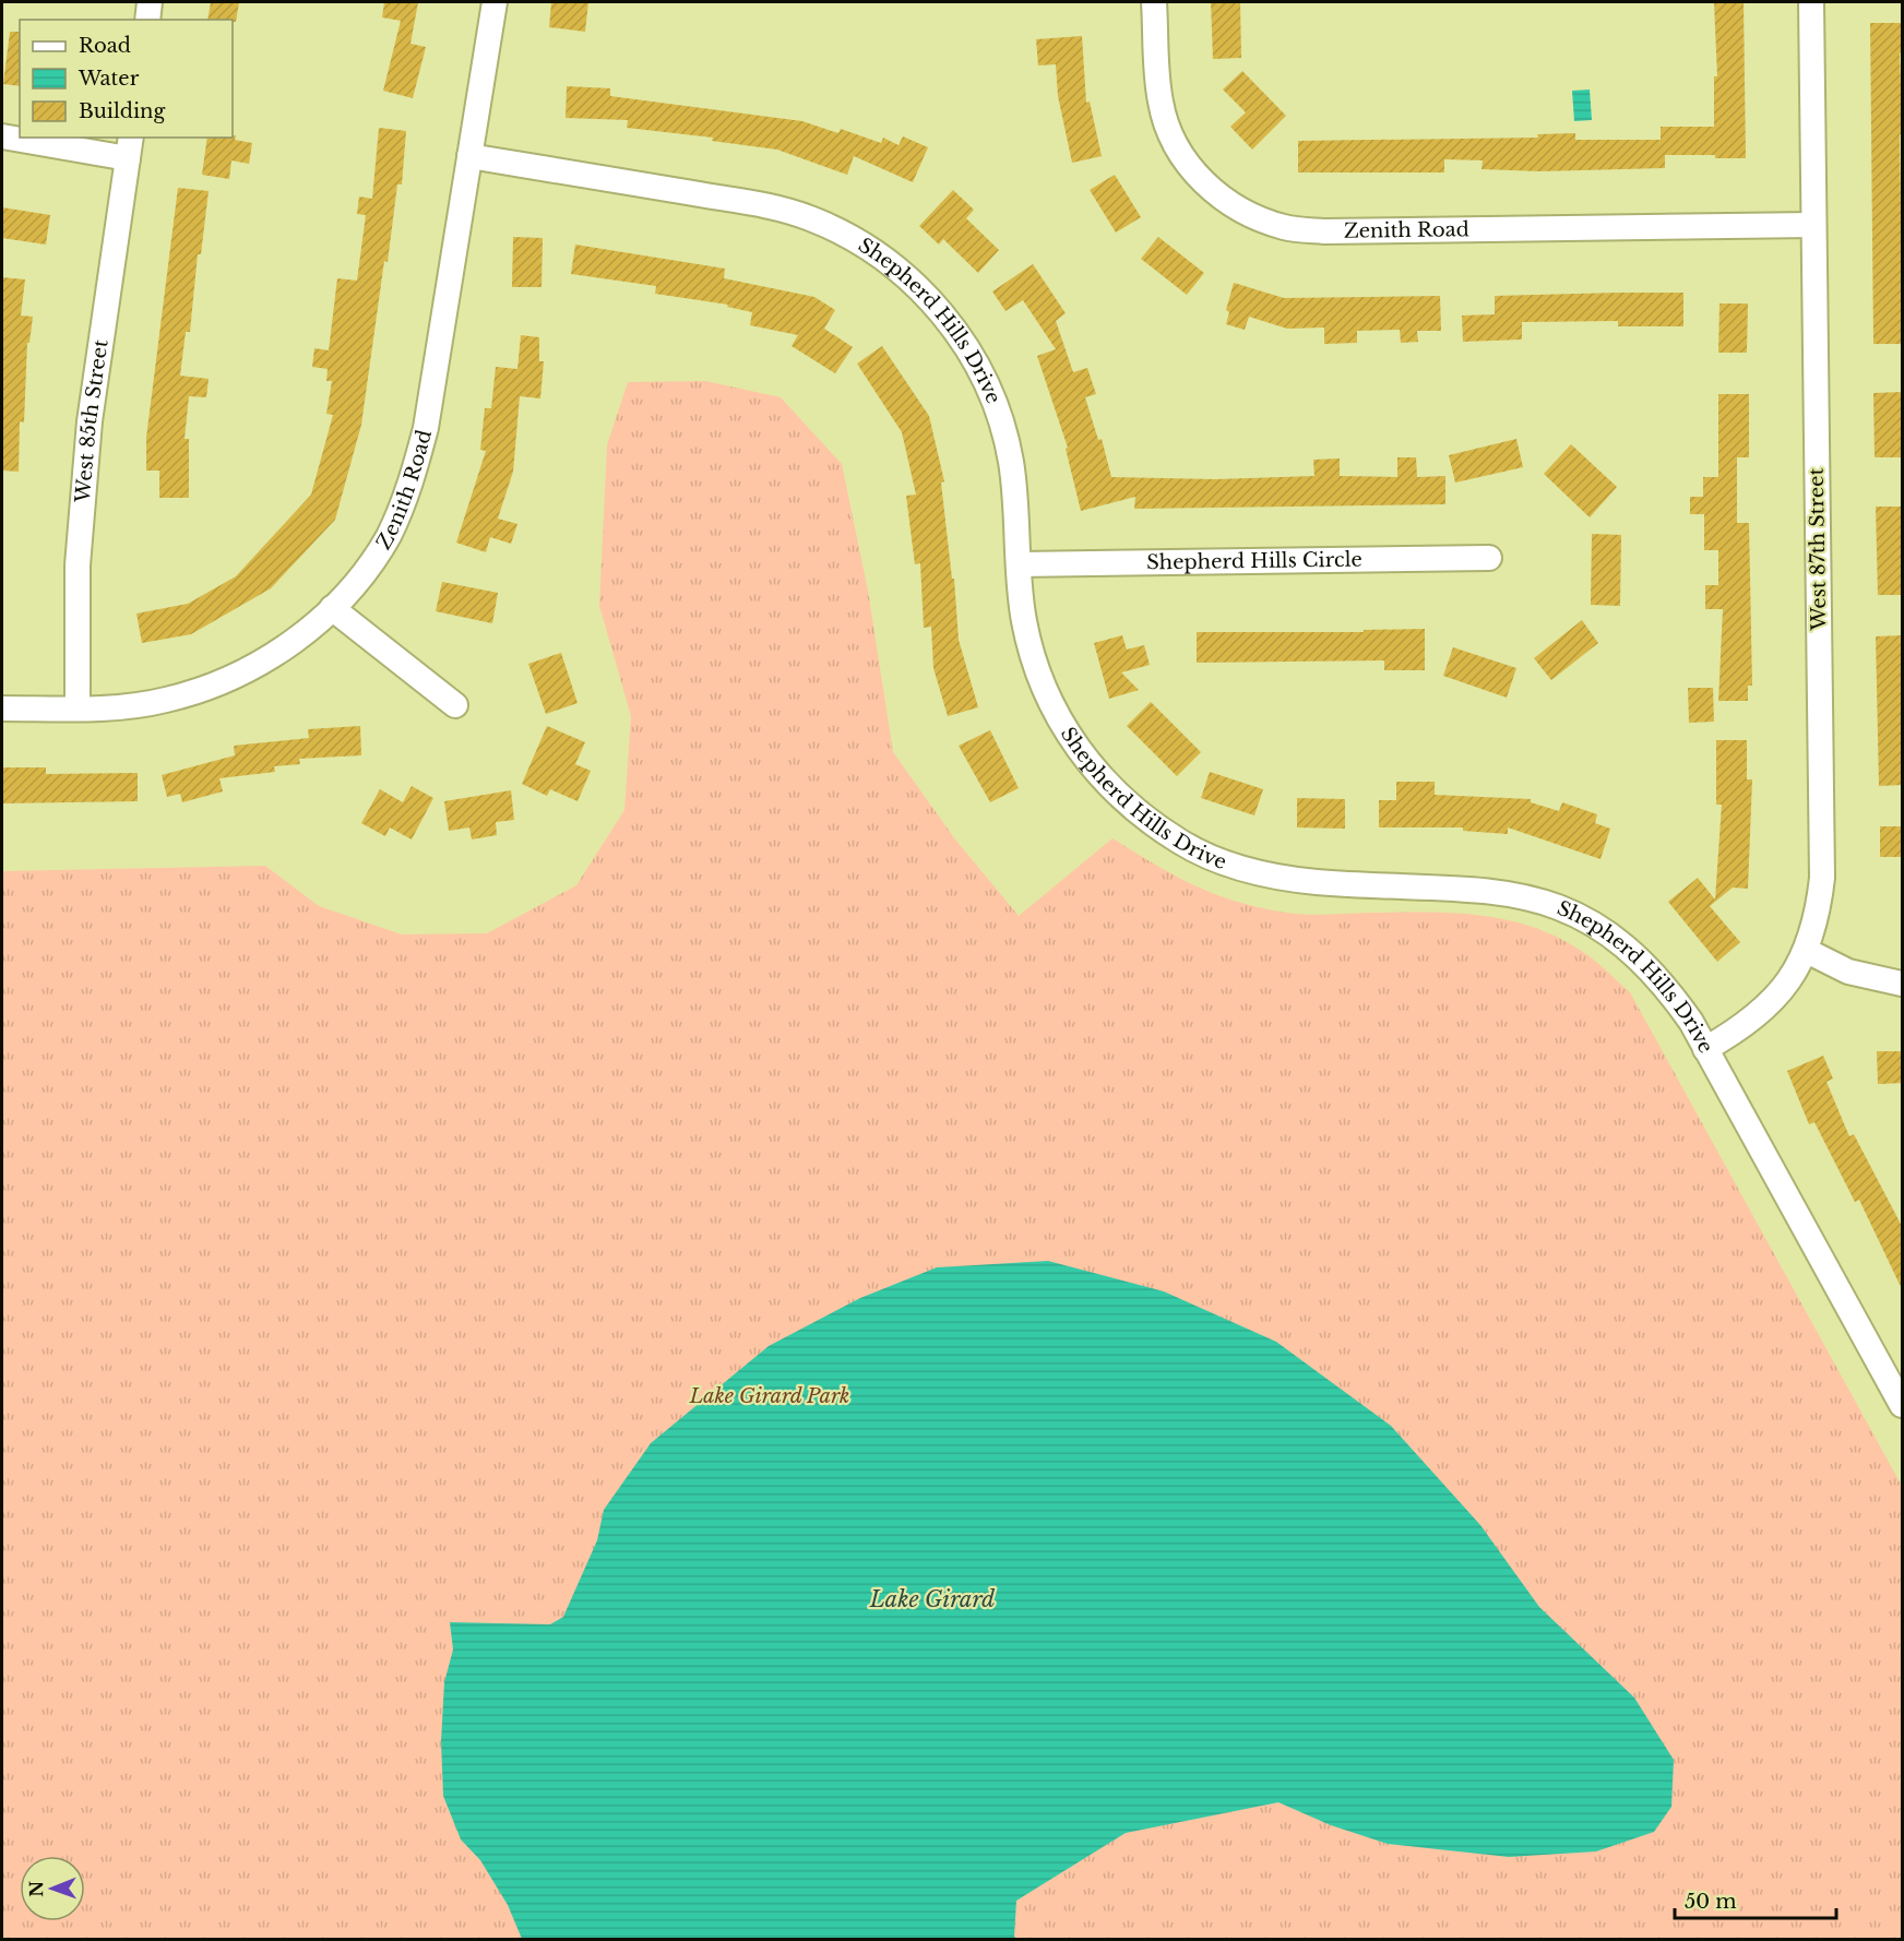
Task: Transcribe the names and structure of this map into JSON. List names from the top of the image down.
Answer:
{
  "streets": {
    "street": [
      "Zenith Road",
      "Shepherd Hills Drive",
      "West 85th Street",
      "West 87th Street",
      "Shepherd Hills Circle"
    ]
  },
  "crossings": [
    ["Zenith Road", "Shepherd Hills Drive"],
    ["Zenith Road", "West 85th Street"],
    ["Zenith Road", "West 87th Street"],
    ["Shepherd Hills Drive", "West 87th Street"],
    ["Shepherd Hills Drive", "Shepherd Hills Circle"]
  ],
  "water": ["Lake Girard"],
  "parks": ["Lake Girard Park"],
  "legend": ["Road", "Water", "Building"],
  "scale_bar": "50 m",
  "north": "left"
}
